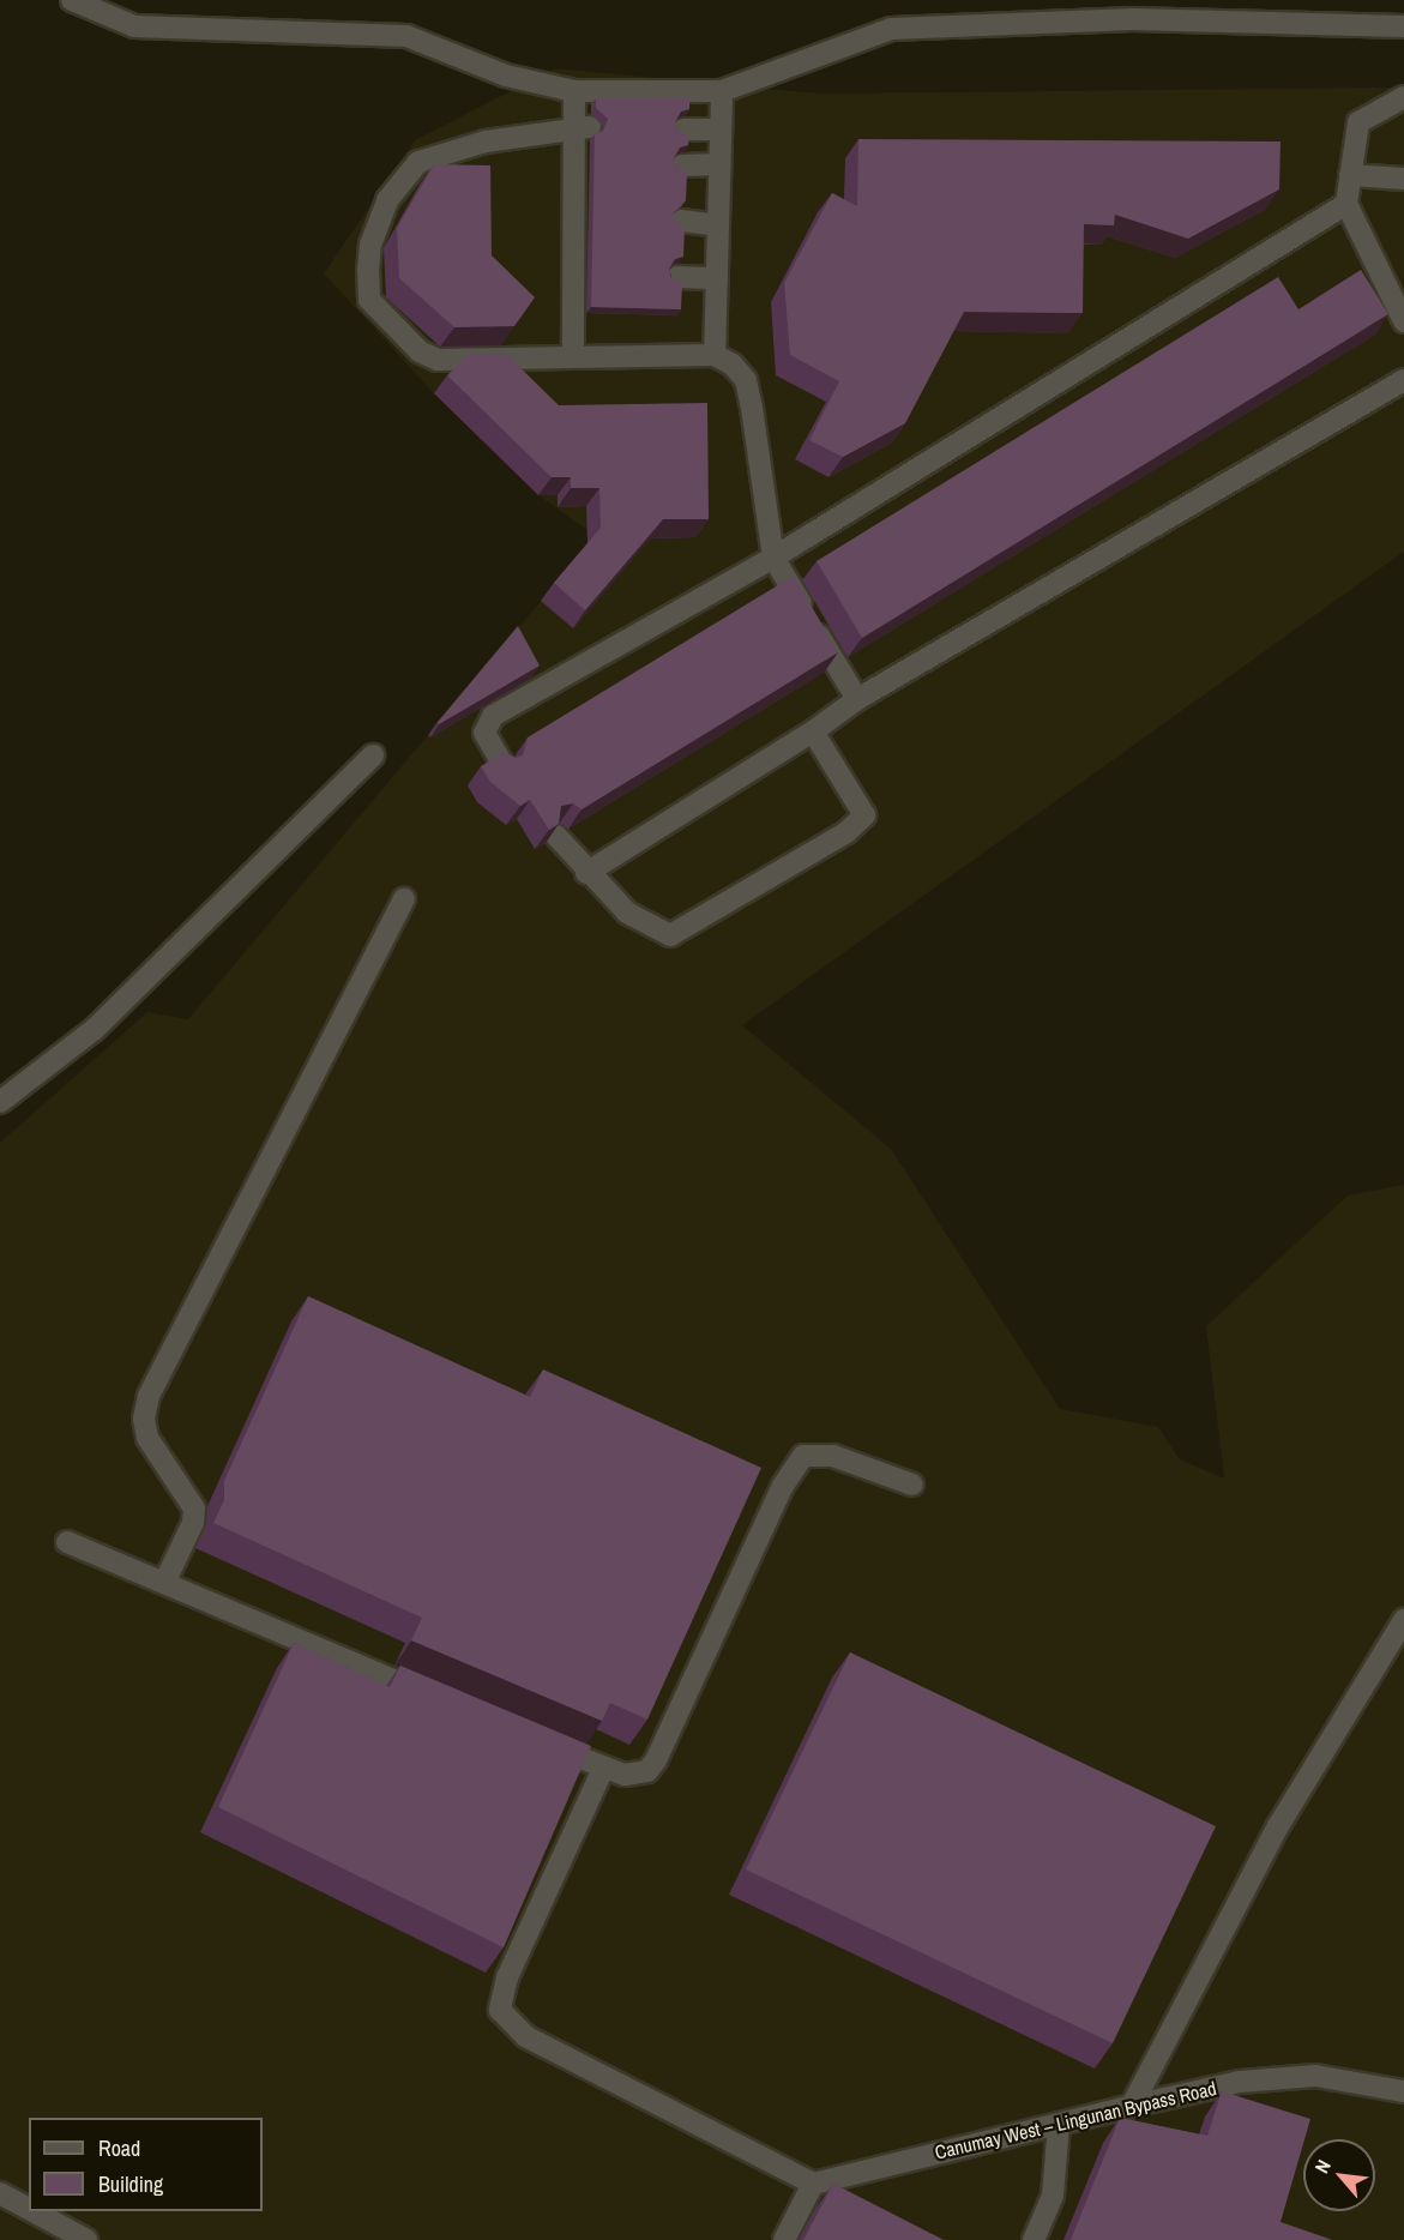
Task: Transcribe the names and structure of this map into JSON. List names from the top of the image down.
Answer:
{
  "streets": {
    "street": ["Canumay West – Lingunan Bypass Road"]
  },
  "legend": ["Road", "Building"],
  "north": "top left"
}
